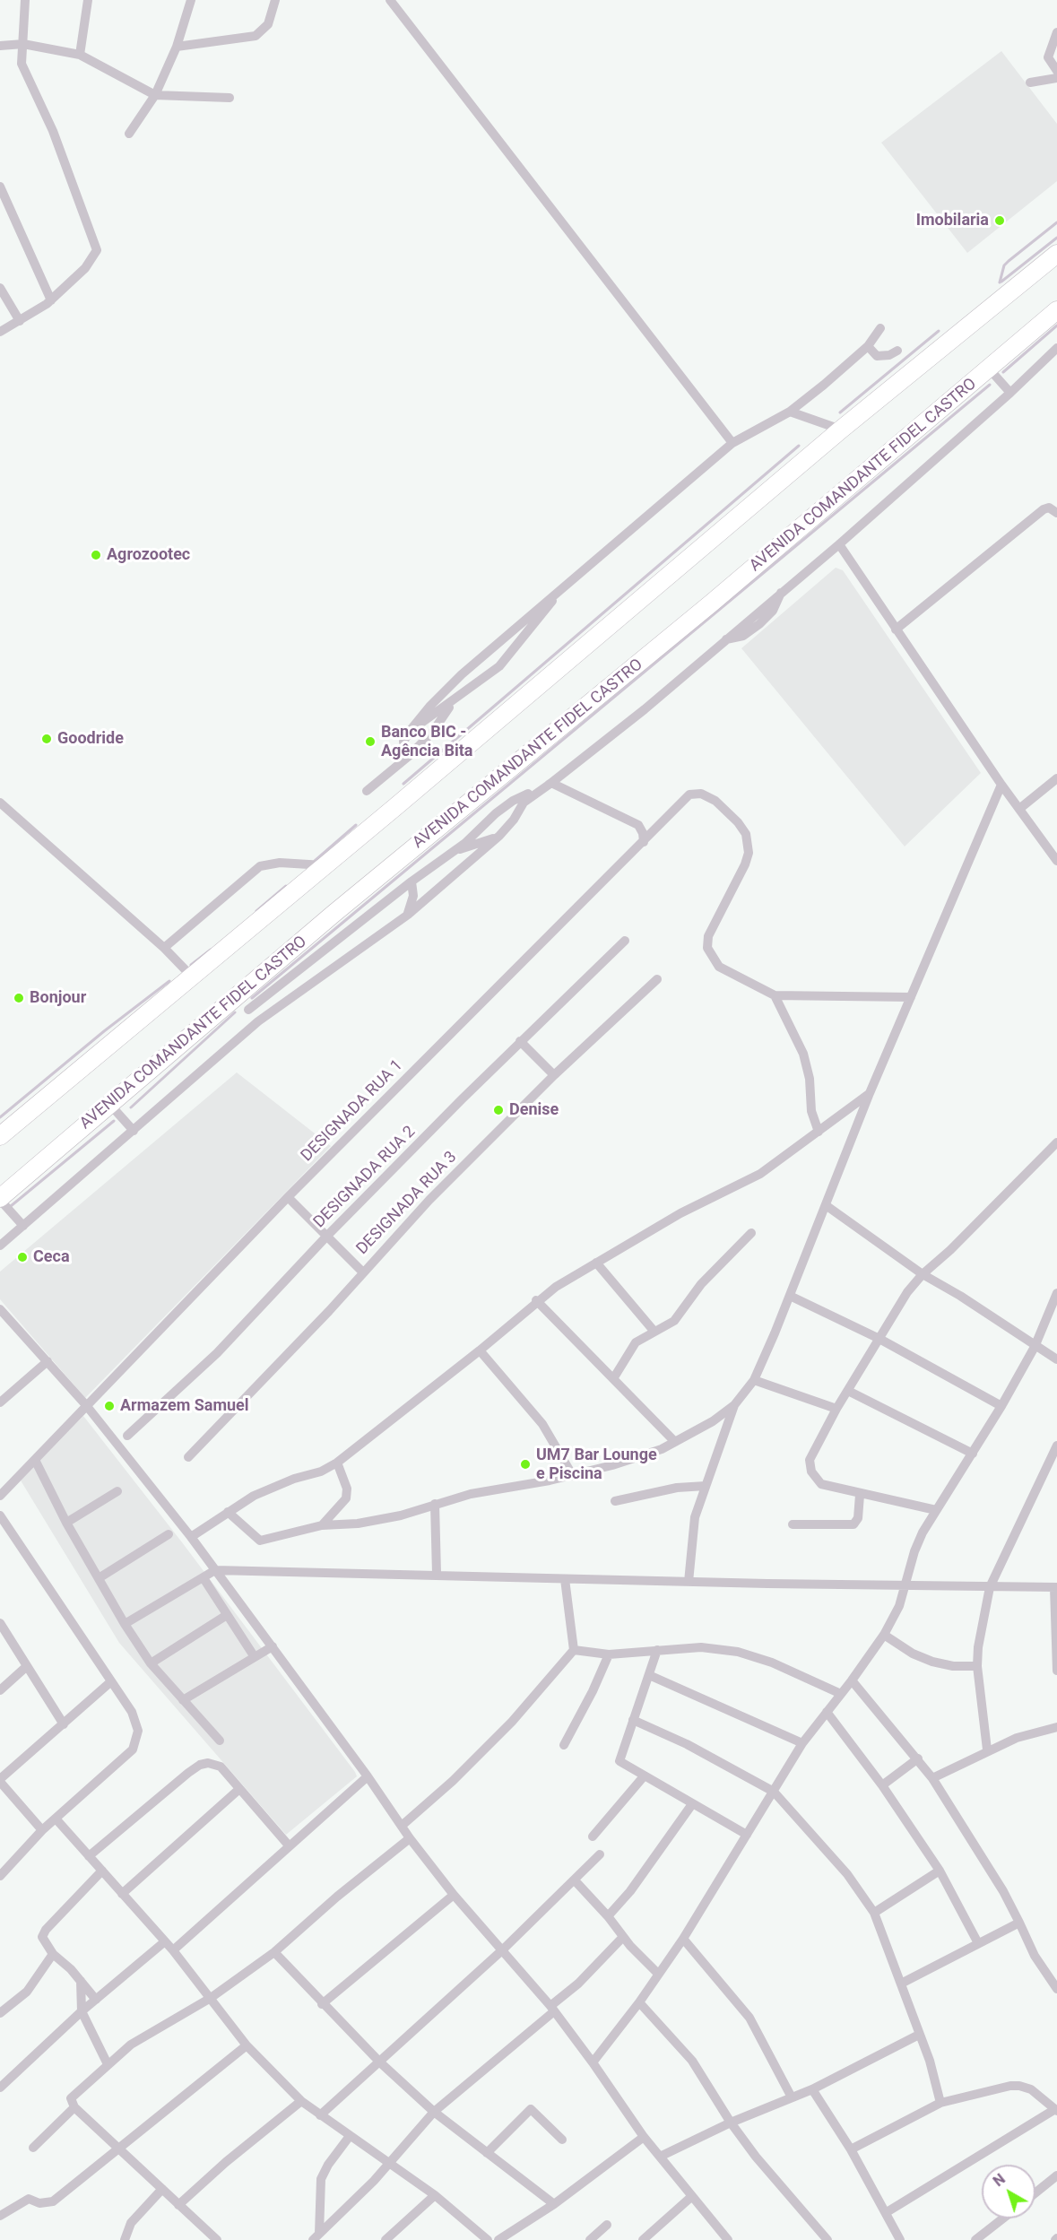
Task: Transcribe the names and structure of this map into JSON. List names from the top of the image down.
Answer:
{
  "streets": {
    "highway": ["AVENIDA COMANDANTE FIDEL CASTRO"],
    "street": ["DESIGNADA RUA 1", "DESIGNADA RUA 2", "DESIGNADA RUA 3"]
  },
  "places": [
    "Imobilaria",
    "Agrozootec",
    "Goodride",
    "Banco BIC - Agência Bita",
    "Bonjour",
    "Denise",
    "Ceca",
    "Armazem Samuel",
    "UM7 Bar Lounge e Piscina"
  ],
  "north": "top left"
}
